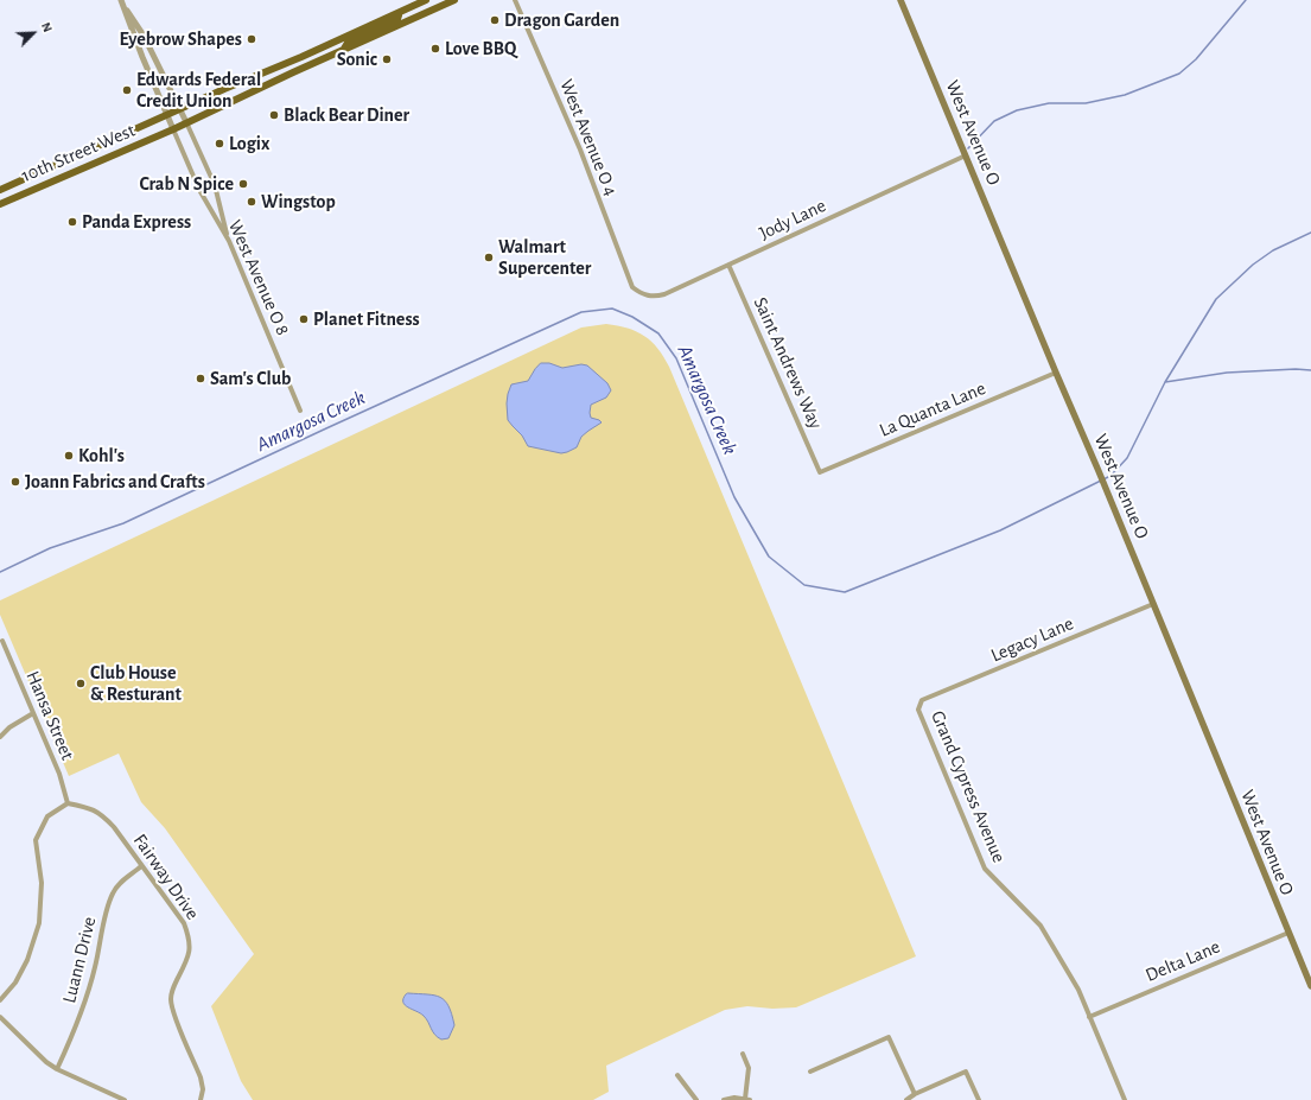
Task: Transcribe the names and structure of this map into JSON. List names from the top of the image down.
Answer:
{
  "streets": {
    "main road": ["West Avenue O", "10th Street West"],
    "street": [
      "West Avenue O 4",
      "Jody Lane",
      "West Avenue O 8",
      "Saint Andrews Way",
      "La Quanta Lane",
      "Legacy Lane",
      "Hansa Street",
      "Grand Cypress Avenue",
      "Fairway Drive",
      "Luann Drive",
      "Delta Lane"
    ]
  },
  "crossings": [
    ["West Avenue O", "Jody Lane"],
    ["West Avenue O", "La Quanta Lane"],
    ["West Avenue O", "Legacy Lane"],
    ["West Avenue O", "Delta Lane"],
    ["West Avenue O 4", "Jody Lane"],
    ["10th Street West", "West Avenue O 8"],
    ["Jody Lane", "Saint Andrews Way"],
    ["Saint Andrews Way", "La Quanta Lane"],
    ["Legacy Lane", "Grand Cypress Avenue"],
    ["Hansa Street", "Fairway Drive"],
    ["Grand Cypress Avenue", "Delta Lane"],
    ["Fairway Drive", "Luann Drive"]
  ],
  "water": ["Amargosa Creek"],
  "places": [
    "Dragon Garden",
    "Eyebrow Shapes",
    "Love BBQ",
    "Sonic",
    "Edwards Federal Credit Union",
    "Black Bear Diner",
    "Logix",
    "Crab N Spice",
    "Wingstop",
    "Panda Express",
    "Walmart Supercenter",
    "Planet Fitness",
    "Sam's Club",
    "Kohl's",
    "Joann Fabrics and Crafts",
    "Club House & Resturant"
  ],
  "north": "top right"
}
